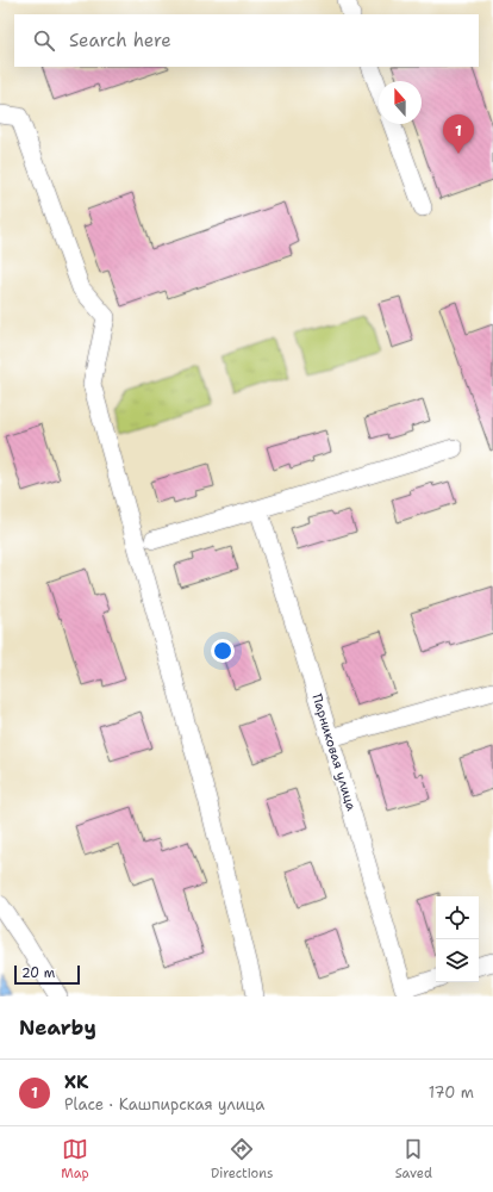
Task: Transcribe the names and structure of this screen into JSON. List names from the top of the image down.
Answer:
{
  "streets": {
    "street": ["Парниковая улица"]
  },
  "scale_bar": "20 m",
  "north": "top",
  "page": {
    "search": "Search here",
    "pins": "1",
    "scale": "20 m",
    "heading": "Nearby",
    "list": [
      {
        "mark": "1",
        "name": "ХК",
        "note": "Place · Кашпирская улица",
        "value": "170 m"
      }
    ],
    "nav": ["Map", "Directions", "Saved"]
  }
}
